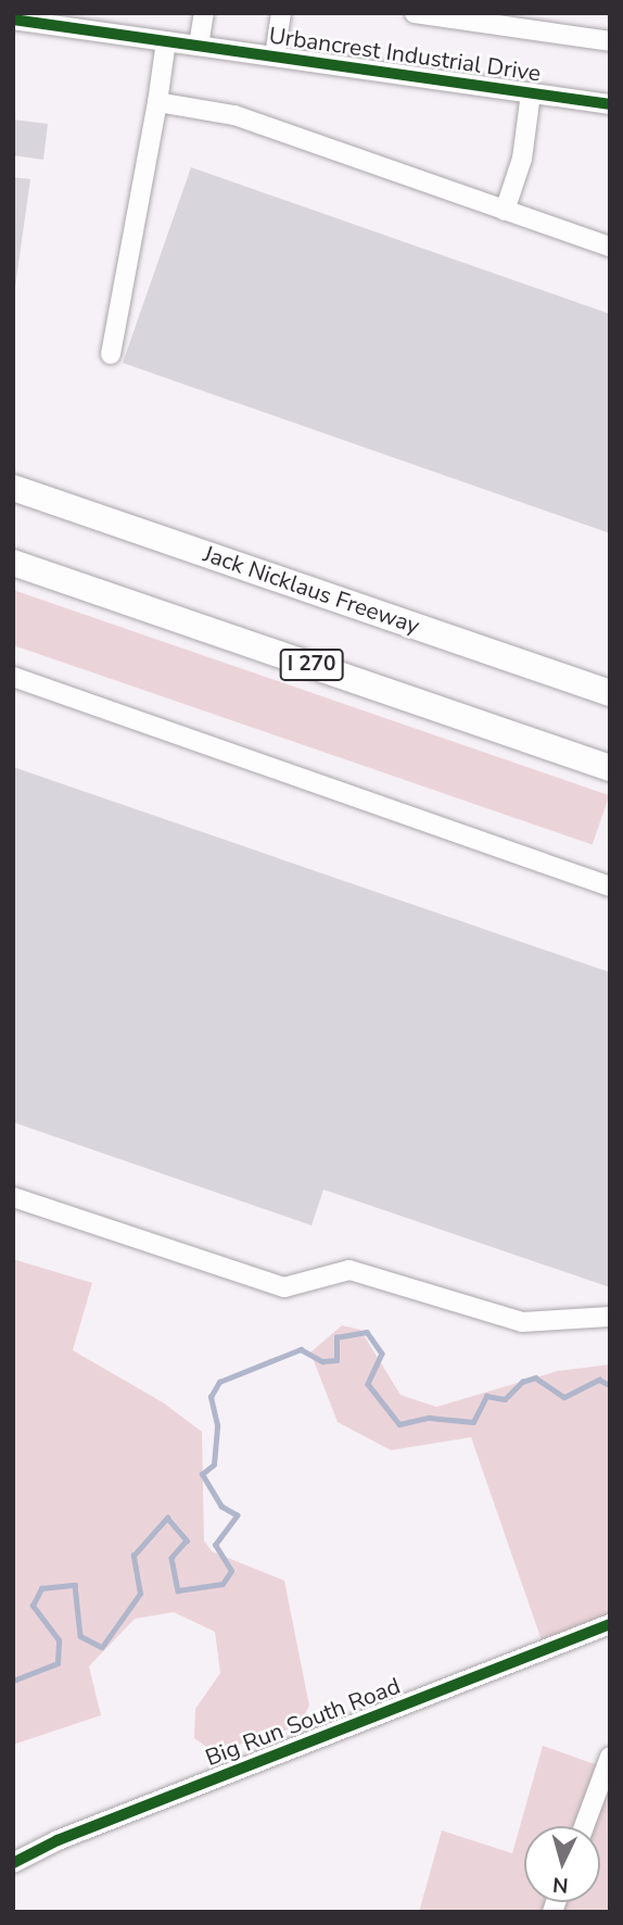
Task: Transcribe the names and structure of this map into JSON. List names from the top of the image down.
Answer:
{
  "streets": {
    "highway": ["Jack Nicklaus Freeway", "I 270"],
    "street": ["Urbancrest Industrial Drive", "Big Run South Road"]
  },
  "north": "bottom"
}
